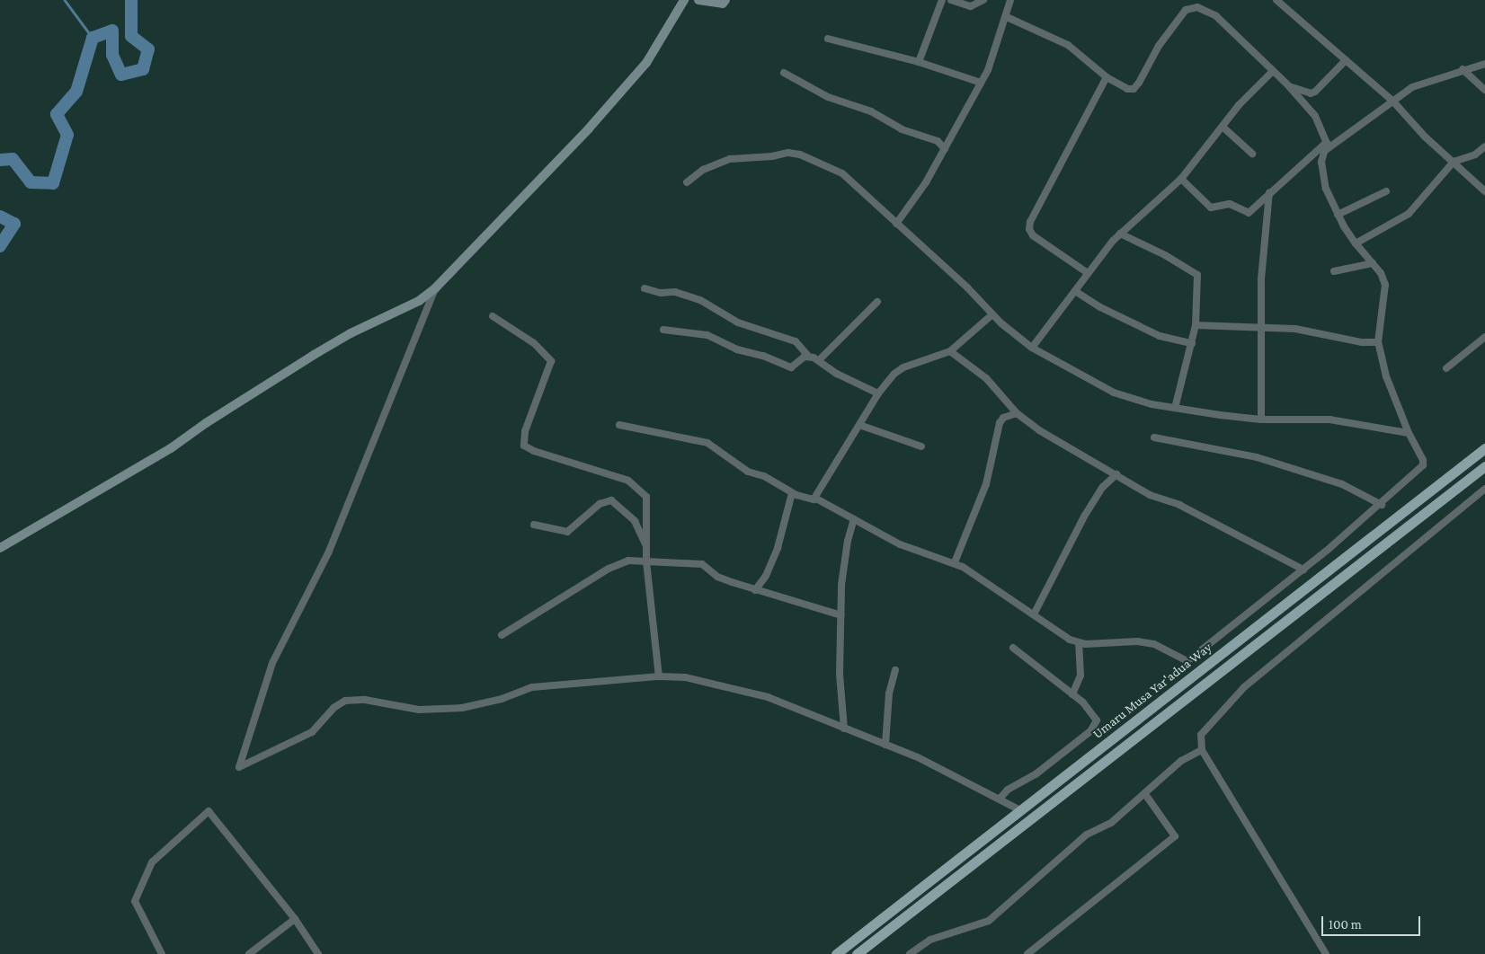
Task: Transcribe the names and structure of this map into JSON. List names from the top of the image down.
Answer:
{
  "streets": {
    "main road": ["Umaru Musa Yar'adua Way"]
  },
  "scale_bar": "100 m"
}
